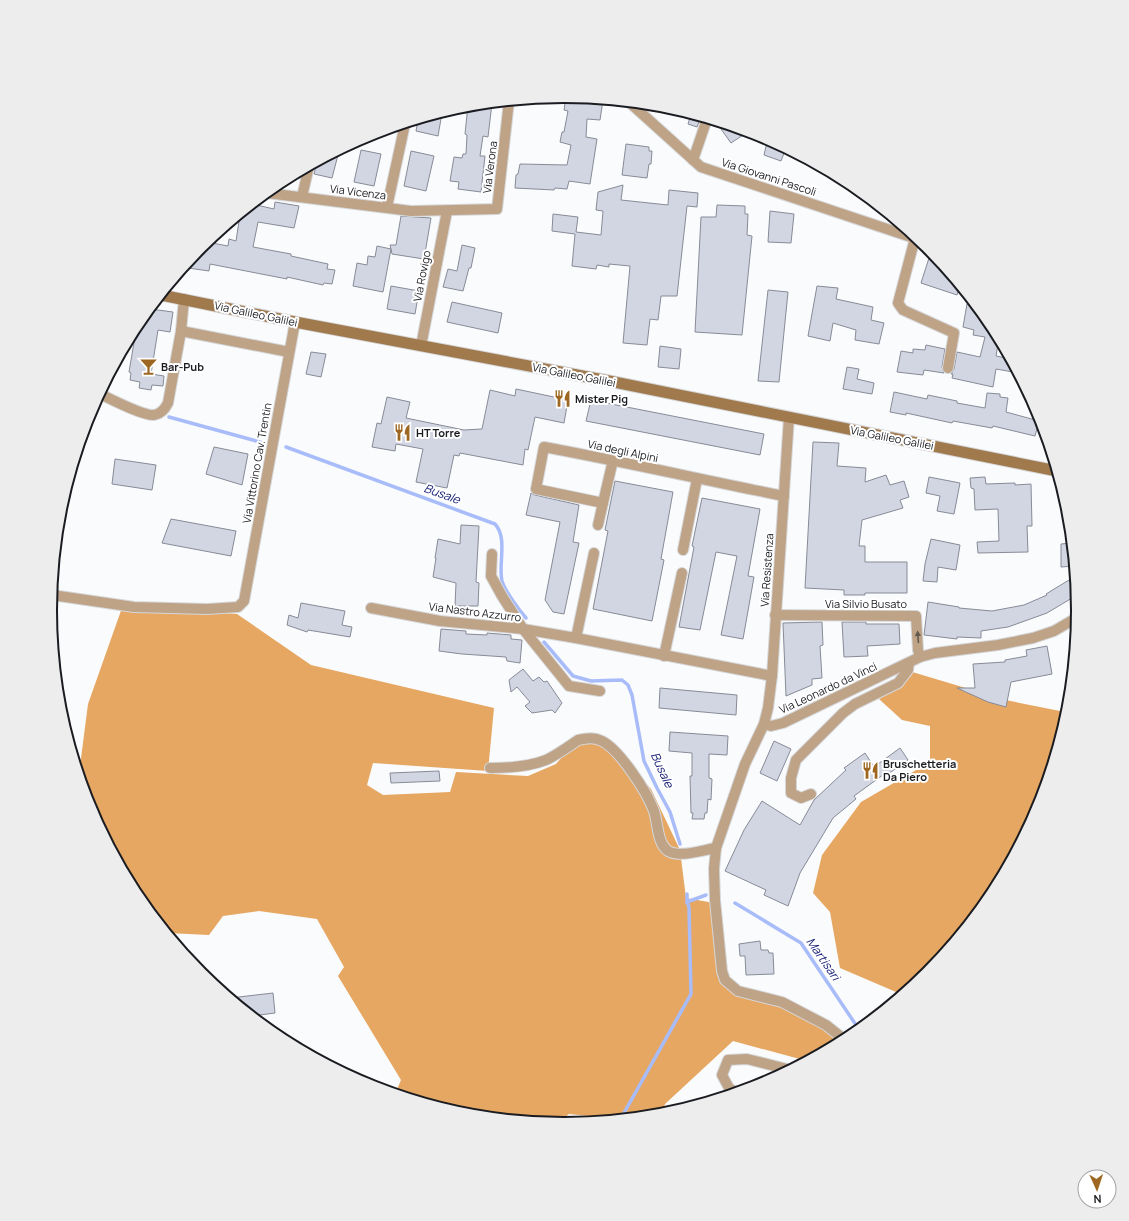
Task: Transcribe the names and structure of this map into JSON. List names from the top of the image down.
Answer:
{
  "streets": {
    "main road": ["Via Galileo Galilei"],
    "street": [
      "Via Verona",
      "Via Giovanni Pascoli",
      "Via Vicenza",
      "Via Rovigo",
      "Via degli Alpini",
      "Via Vittorino Cav. Trentin",
      "Via Resistenza",
      "Via Silvio Busato",
      "Via Nastro Azzurro",
      "Via Leonardo da Vinci"
    ]
  },
  "crossings": [
    ["Via Verona", "Via Vicenza"],
    ["Via Verona", "Via Rovigo"],
    ["Via Vicenza", "Via Rovigo"],
    ["Via Rovigo", "Via Galileo Galilei"],
    ["Via Galileo Galilei", "Via Vittorino Cav. Trentin"],
    ["Via Galileo Galilei", "Via Resistenza"],
    ["Via degli Alpini", "Via Resistenza"],
    ["Via Resistenza", "Via Silvio Busato"],
    ["Via Resistenza", "Via Nastro Azzurro"],
    ["Via Resistenza", "Via Leonardo da Vinci"],
    ["Via Silvio Busato", "Via Leonardo da Vinci"]
  ],
  "one_way": ["Via Silvio Busato"],
  "water": ["Busale", "Martisari"],
  "places": {
    "bar": ["Bar-Pub"],
    "restaurant": ["Mister Pig", "HT Torre", "Bruschetteria Da Piero"]
  },
  "north": "bottom"
}
